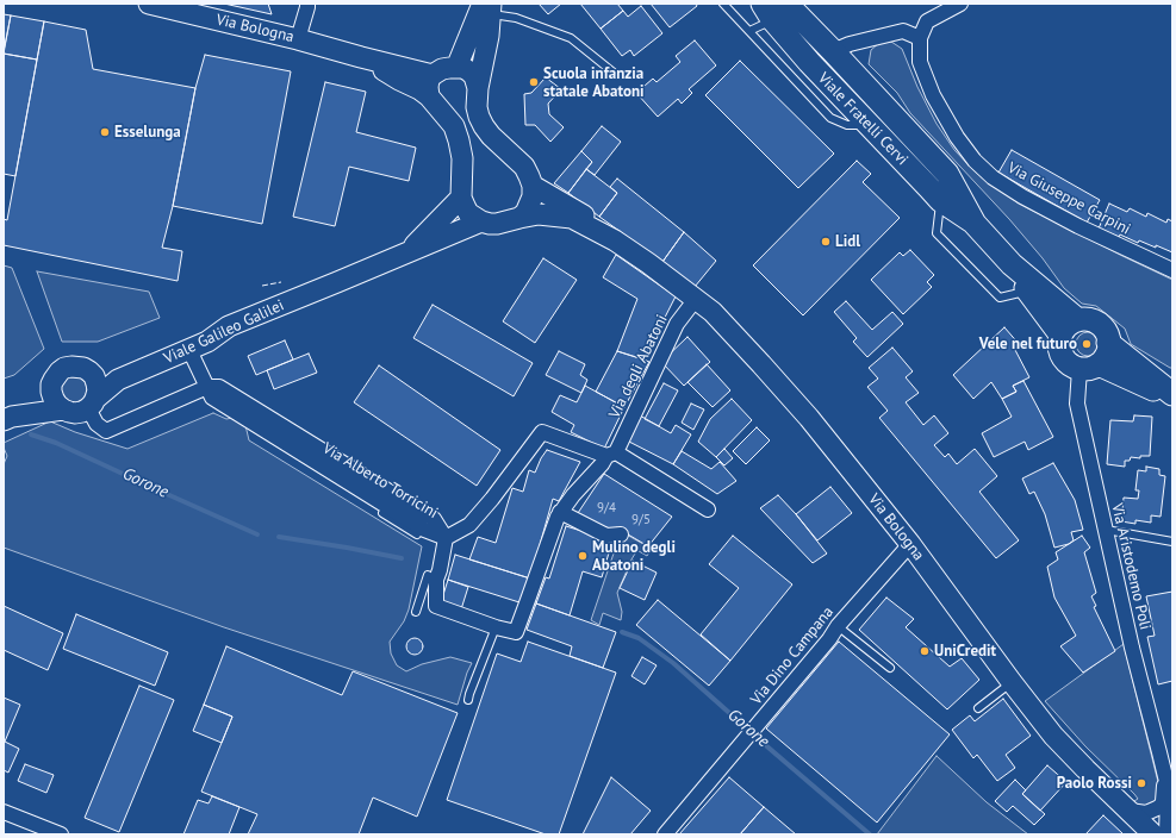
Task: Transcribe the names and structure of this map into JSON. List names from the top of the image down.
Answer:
{
  "streets": {
    "main road": ["Viale Fratelli Cervi"],
    "street": [
      "Via Bologna",
      "Via Giuseppe Carpini",
      "Viale Galileo Galilei",
      "Via degli Abatoni",
      "Via Alberto Torricini",
      "Via Aristodemo Poli",
      "Via Dino Campana"
    ]
  },
  "crossings": [
    ["Via Bologna", "Via degli Abatoni"],
    ["Via Bologna", "Via Aristodemo Poli"],
    ["Via Bologna", "Via Dino Campana"],
    ["Viale Galileo Galilei", "Via Alberto Torricini"],
    ["Via degli Abatoni", "Via Alberto Torricini"]
  ],
  "water": ["Gorone"],
  "places": [
    "Scuola infanzia statale Abatoni",
    "Esselunga",
    "Lidl",
    "Vele nel futuro",
    "Mulino degli Abatoni",
    "UniCredit",
    "Paolo Rossi"
  ],
  "house_numbers": ["9/4", "9/5"]
}
